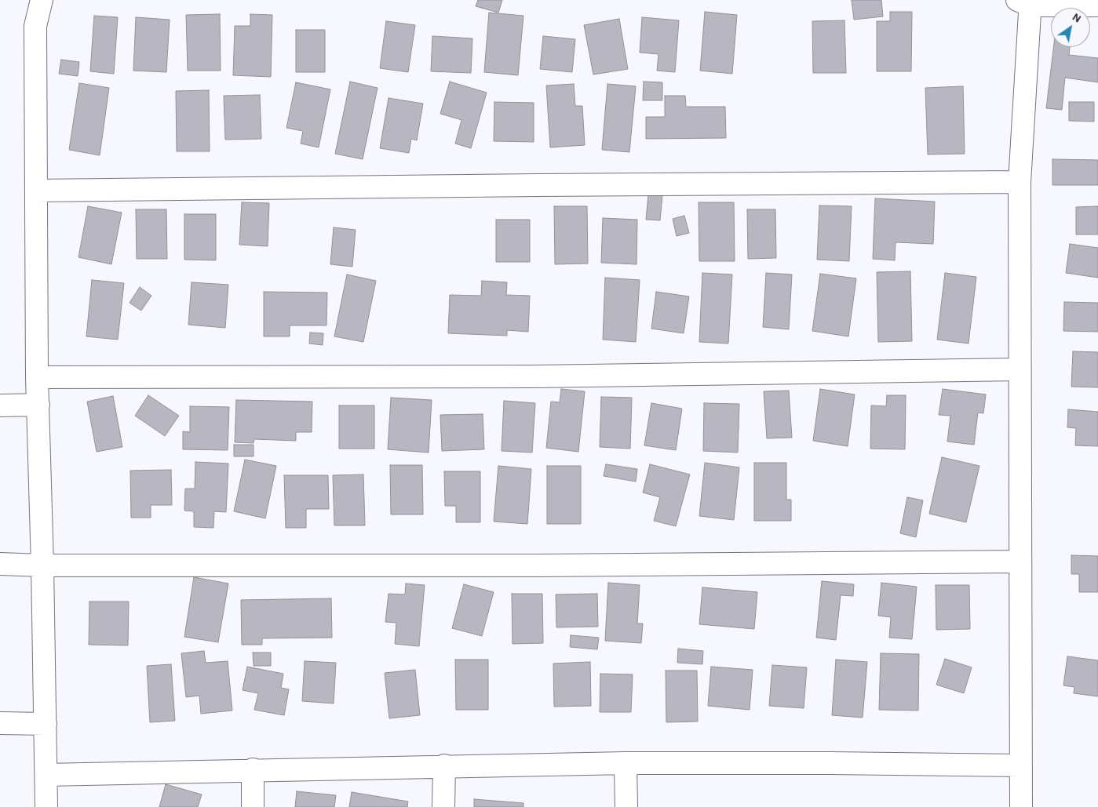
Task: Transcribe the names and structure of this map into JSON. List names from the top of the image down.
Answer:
{
  "north": "top right"
}
